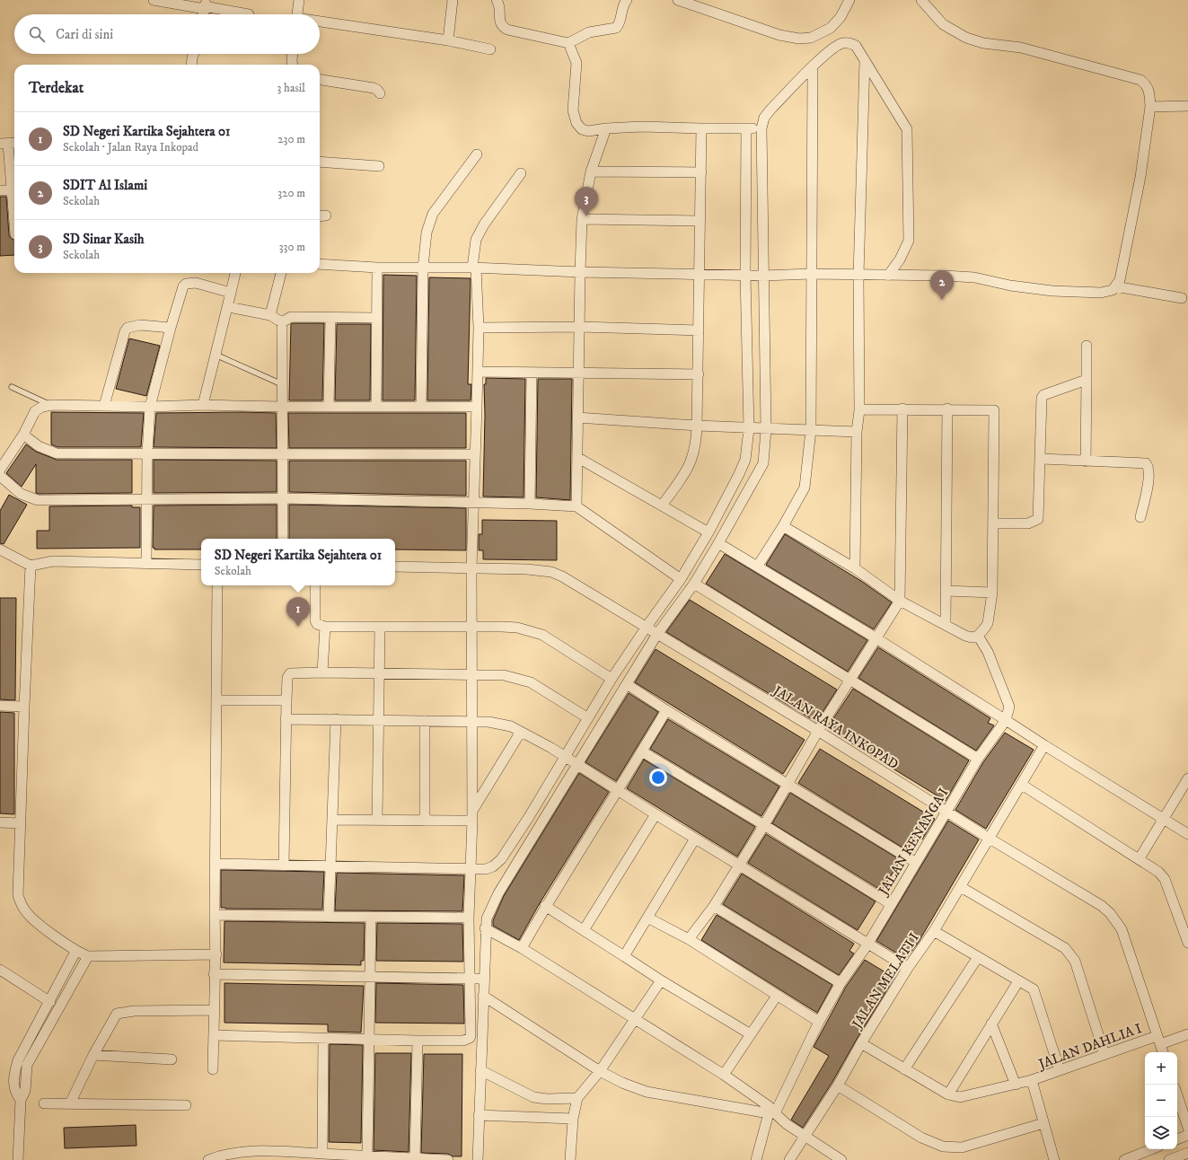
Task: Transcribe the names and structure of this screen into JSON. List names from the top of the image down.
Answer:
{
  "streets": {
    "street": [
      "JALAN RAYA INKOPAD",
      "JALAN KENANGA I",
      "JALAN MELATI I",
      "JALAN DAHLIA I"
    ]
  },
  "crossings": [
    ["JALAN RAYA INKOPAD", "JALAN KENANGA I"],
    ["JALAN RAYA INKOPAD", "JALAN MELATI I"],
    ["JALAN RAYA INKOPAD", "JALAN DAHLIA I"]
  ],
  "page": {
    "search": "Cari di sini",
    "heading": ["Terdekat", "3 hasil"],
    "list": [
      {
        "mark": "1",
        "name": "SD Negeri Kartika Sejahtera 01",
        "note": "Sekolah · Jalan Raya Inkopad",
        "value": "230 m"
      },
      {
        "mark": "2",
        "name": "SDIT Al Islami",
        "note": "Sekolah",
        "value": "320 m"
      },
      {
        "mark": "3",
        "name": "SD Sinar Kasih",
        "note": "Sekolah",
        "value": "330 m"
      }
    ],
    "pins": ["3", "2", "1"],
    "popup": ["SD Negeri Kartika Sejahtera 01", "Sekolah"],
    "map_buttons": ["+", "−"]
  }
}
